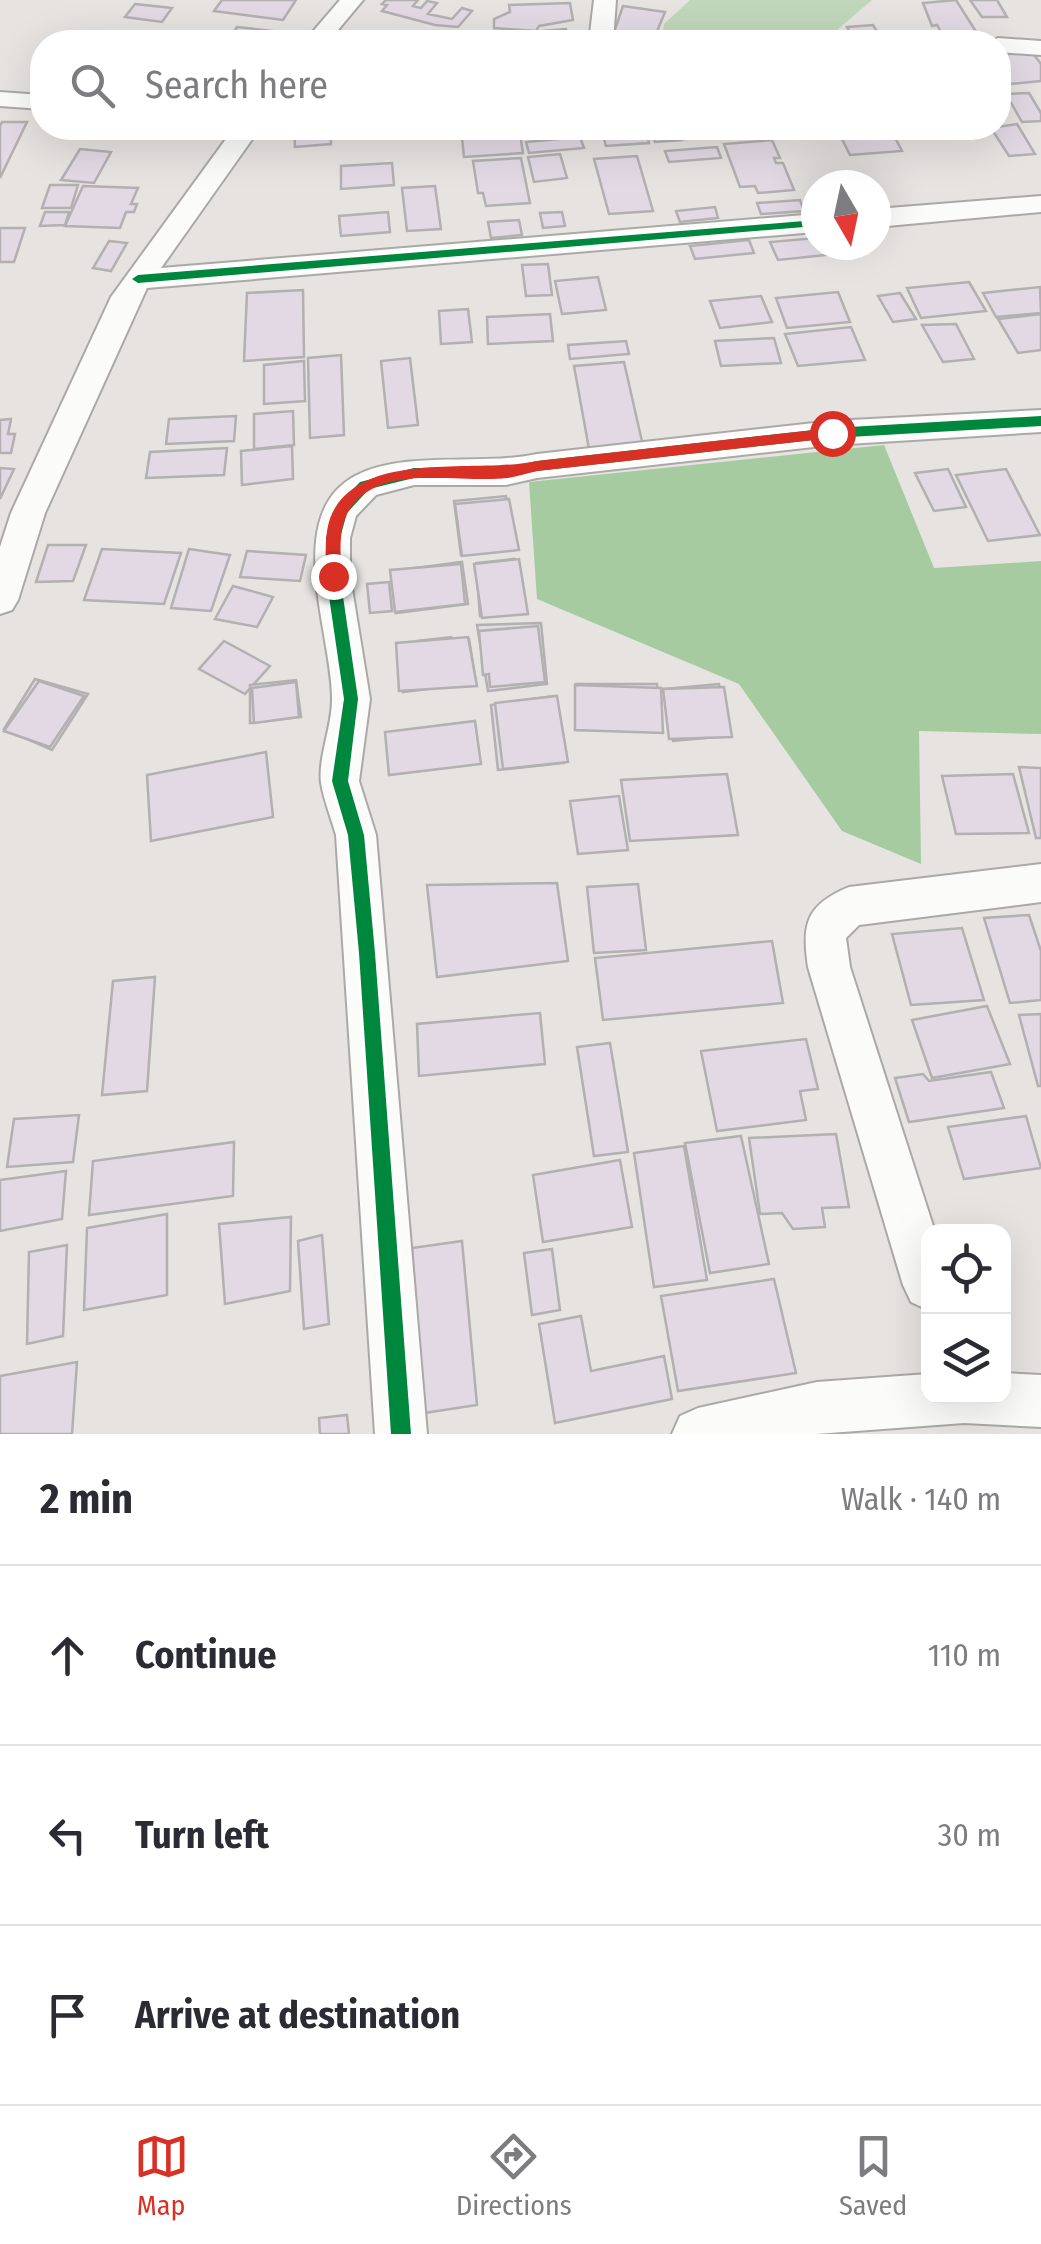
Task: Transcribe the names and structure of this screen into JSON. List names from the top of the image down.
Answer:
{
  "north": "bottom",
  "page": {
    "search": "Search here",
    "heading": ["2 min", "Walk · 140 m"],
    "list": [
      ["Continue", "110 m"],
      ["Turn left", "30 m"],
      "Arrive at destination"
    ],
    "nav": ["Map", "Directions", "Saved"]
  }
}
